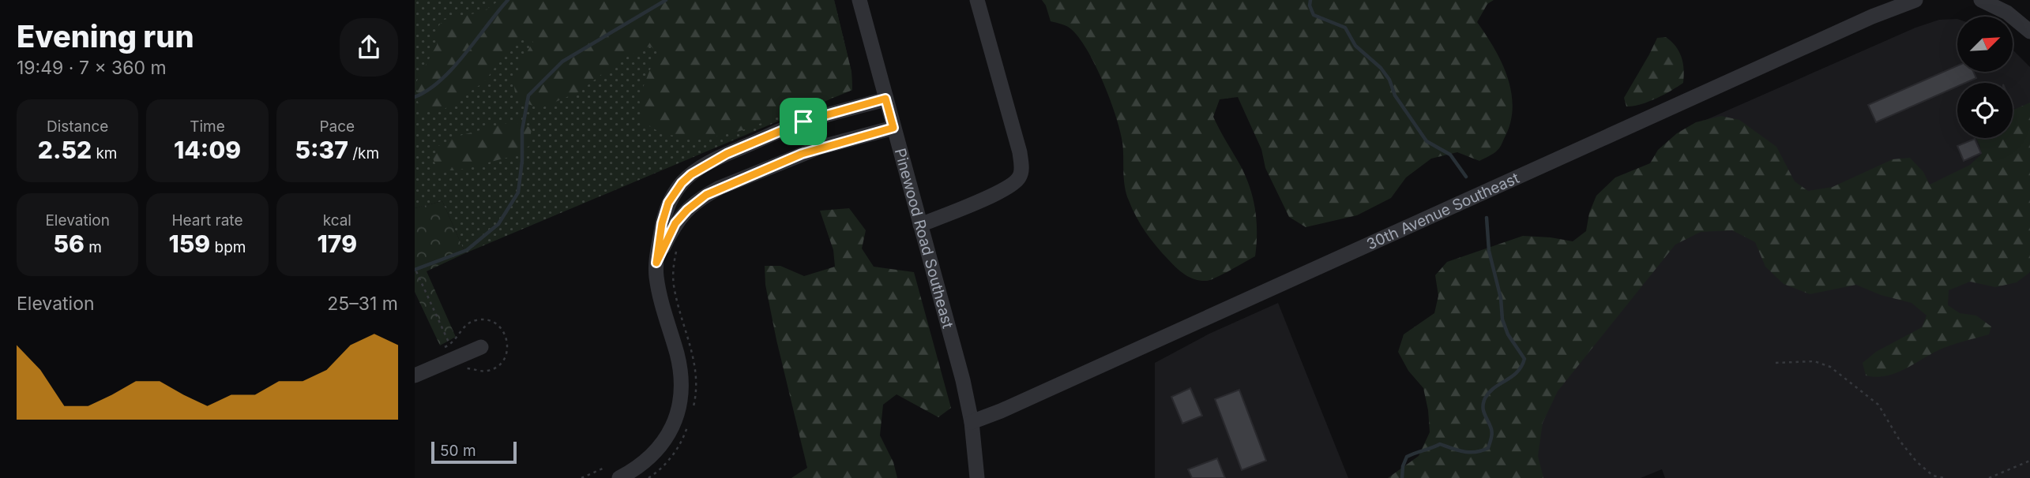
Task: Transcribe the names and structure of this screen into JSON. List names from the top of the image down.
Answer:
{
  "streets": {
    "street": ["30th Avenue Southeast", "Pinewood Road Southeast"]
  },
  "crossings": [
    ["30th Avenue Southeast", "Pinewood Road Southeast"]
  ],
  "scale_bar": "50 m",
  "north": "top right",
  "page": {
    "heading": ["Evening run", "19:49 · 7 × 360 m"],
    "stats": [
      ["Distance", "2.52 km"],
      ["Time", "14:09"],
      ["Pace", "5:37 /km"],
      ["Elevation", "56 m"],
      ["Heart rate", "159 bpm"],
      ["kcal", "179"]
    ],
    "chart": ["Elevation", "25–31 m"],
    "scale": "50 m"
  }
}
